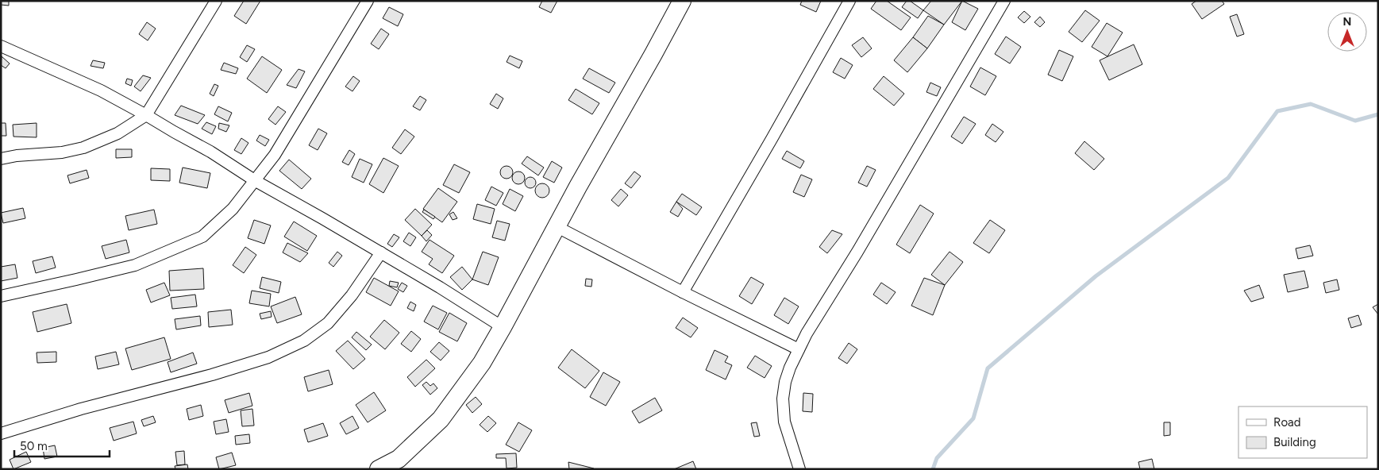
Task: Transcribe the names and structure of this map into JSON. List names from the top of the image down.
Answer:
{
  "legend": ["Road", "Building"],
  "scale_bar": "50 m",
  "north": "top"
}
